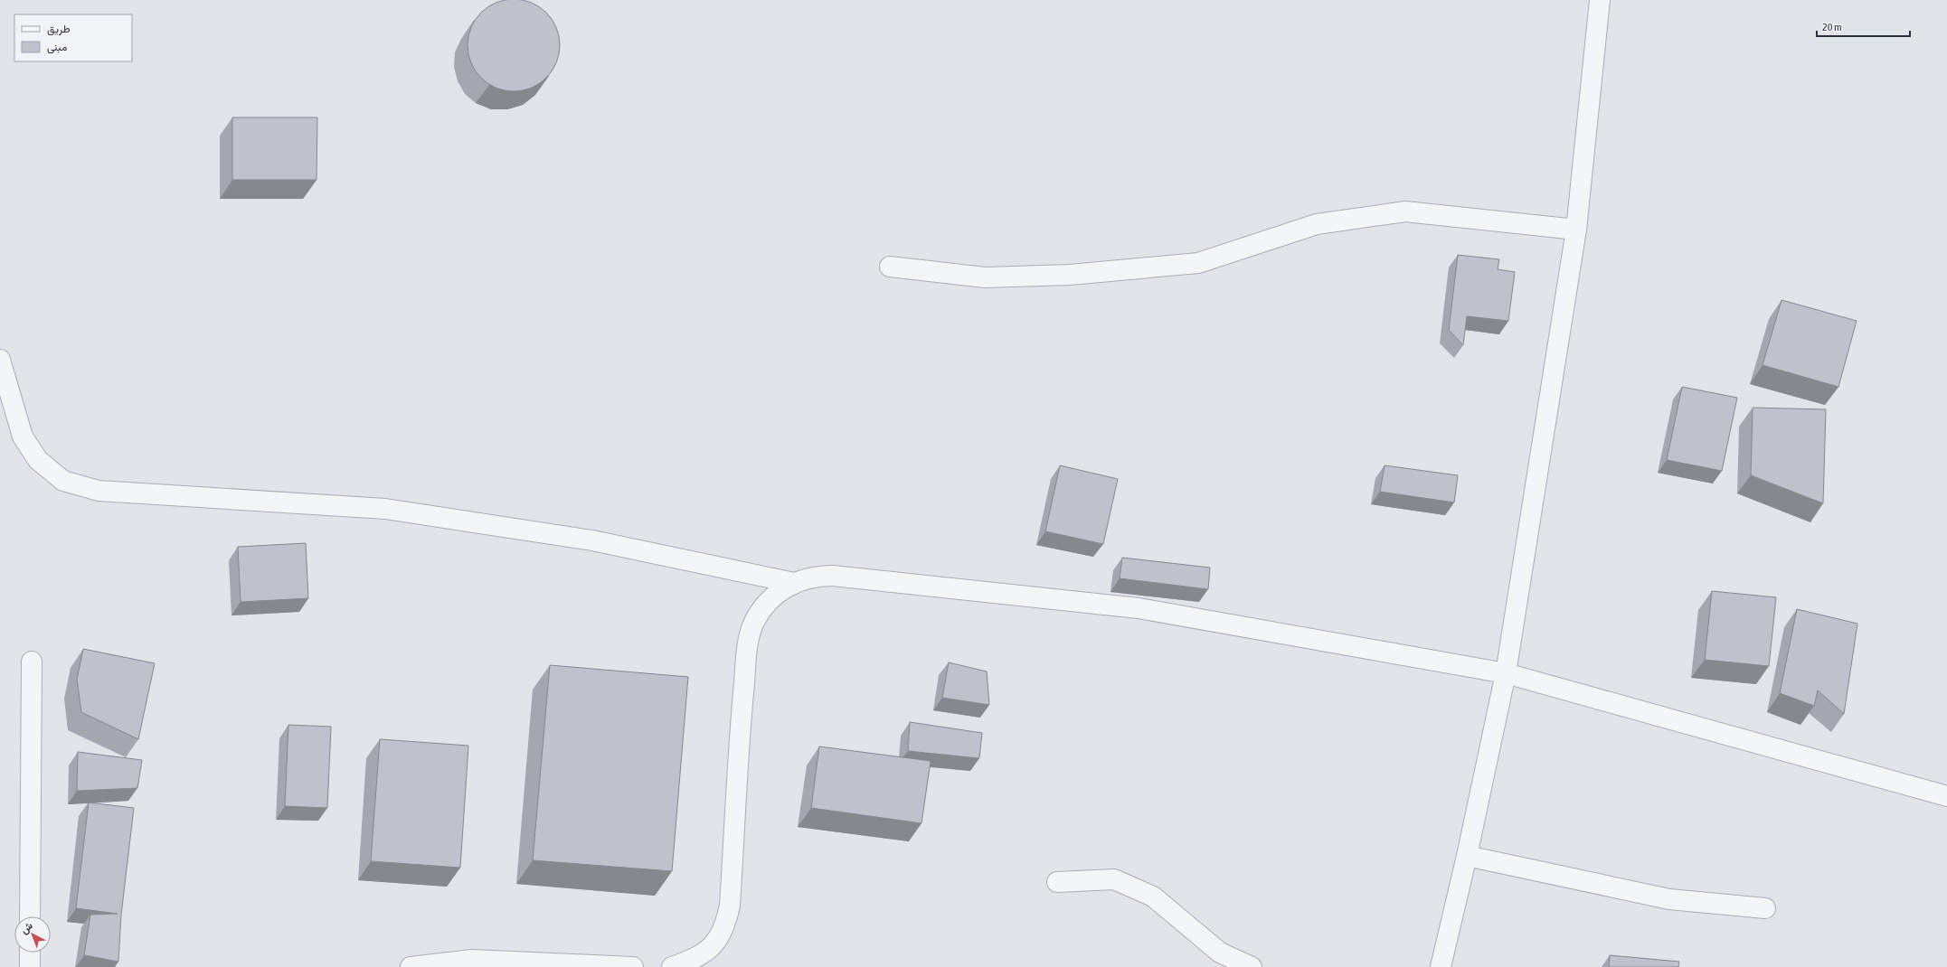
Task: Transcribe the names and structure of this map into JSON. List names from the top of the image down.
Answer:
{
  "legend": ["طريق", "مبنى"],
  "scale_bar": "20 m",
  "north": "top left"
}
